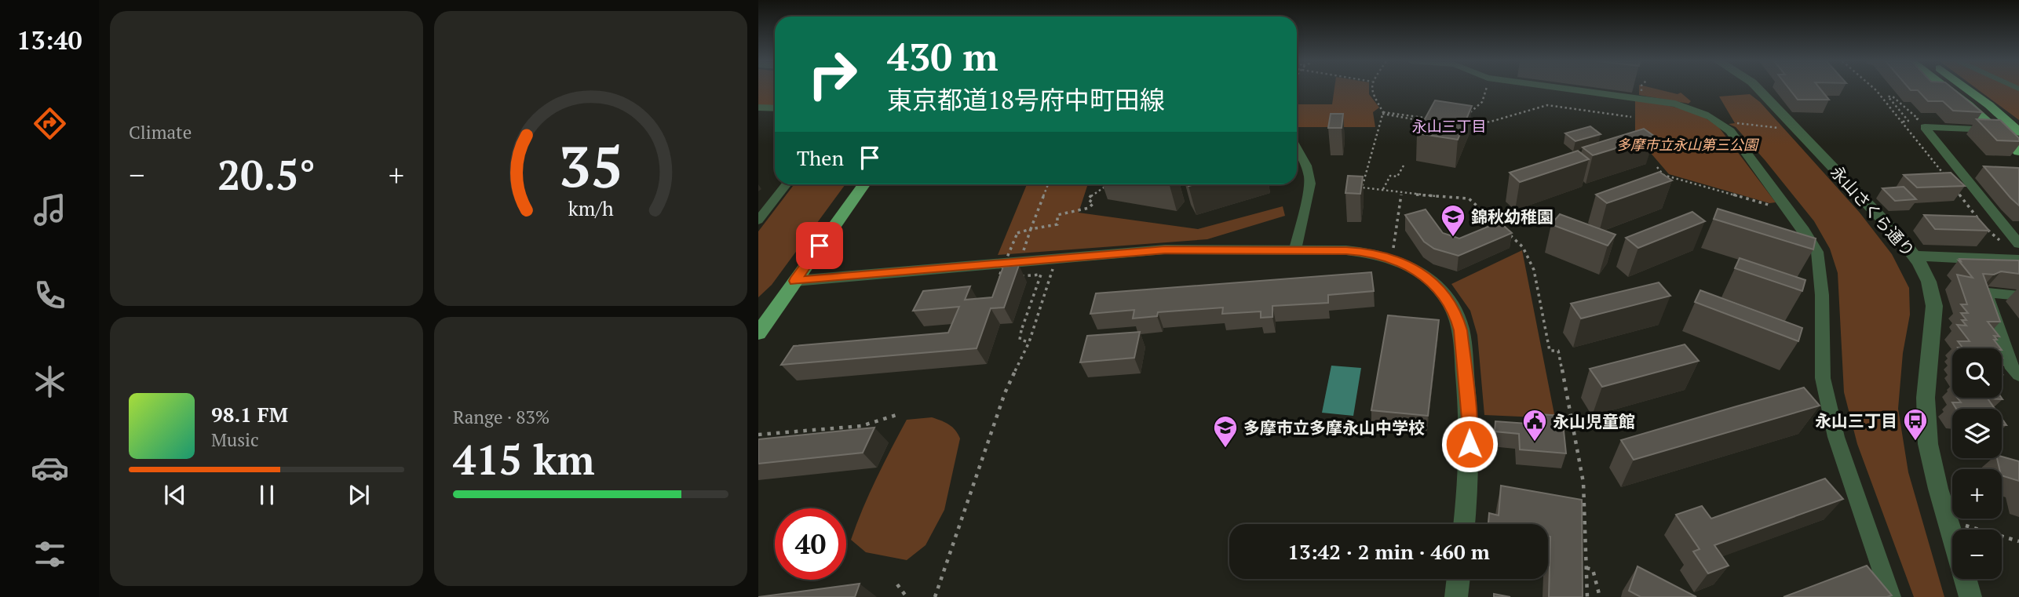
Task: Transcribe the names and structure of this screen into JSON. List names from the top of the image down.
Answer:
{
  "streets": {
    "street": ["永山さくら通り"]
  },
  "districts": ["永山三丁目"],
  "parks": ["多摩市立永山第三公園"],
  "places": {
    "school or university": ["錦秋幼稚園", "多摩市立多摩永山中学校"],
    "bus stop": ["永山三丁目"],
    "public building": ["永山児童館"]
  },
  "page": {
    "tabs": "13:40",
    "tile": [
      "Climate",
      ["Range · 83%", "415 km"]
    ],
    "turn": ["430 m", "東京都道18号府中町田線"],
    "then": "Then",
    "heat": ["−", "20.5°", "+"],
    "map_buttons": ["+", "−"],
    "song": ["98.1 FM", "Music"],
    "limit": "40",
    "trip": "13:42 · 2 min · 460 m",
    "gauge": ["35", "km/h"]
  }
}
